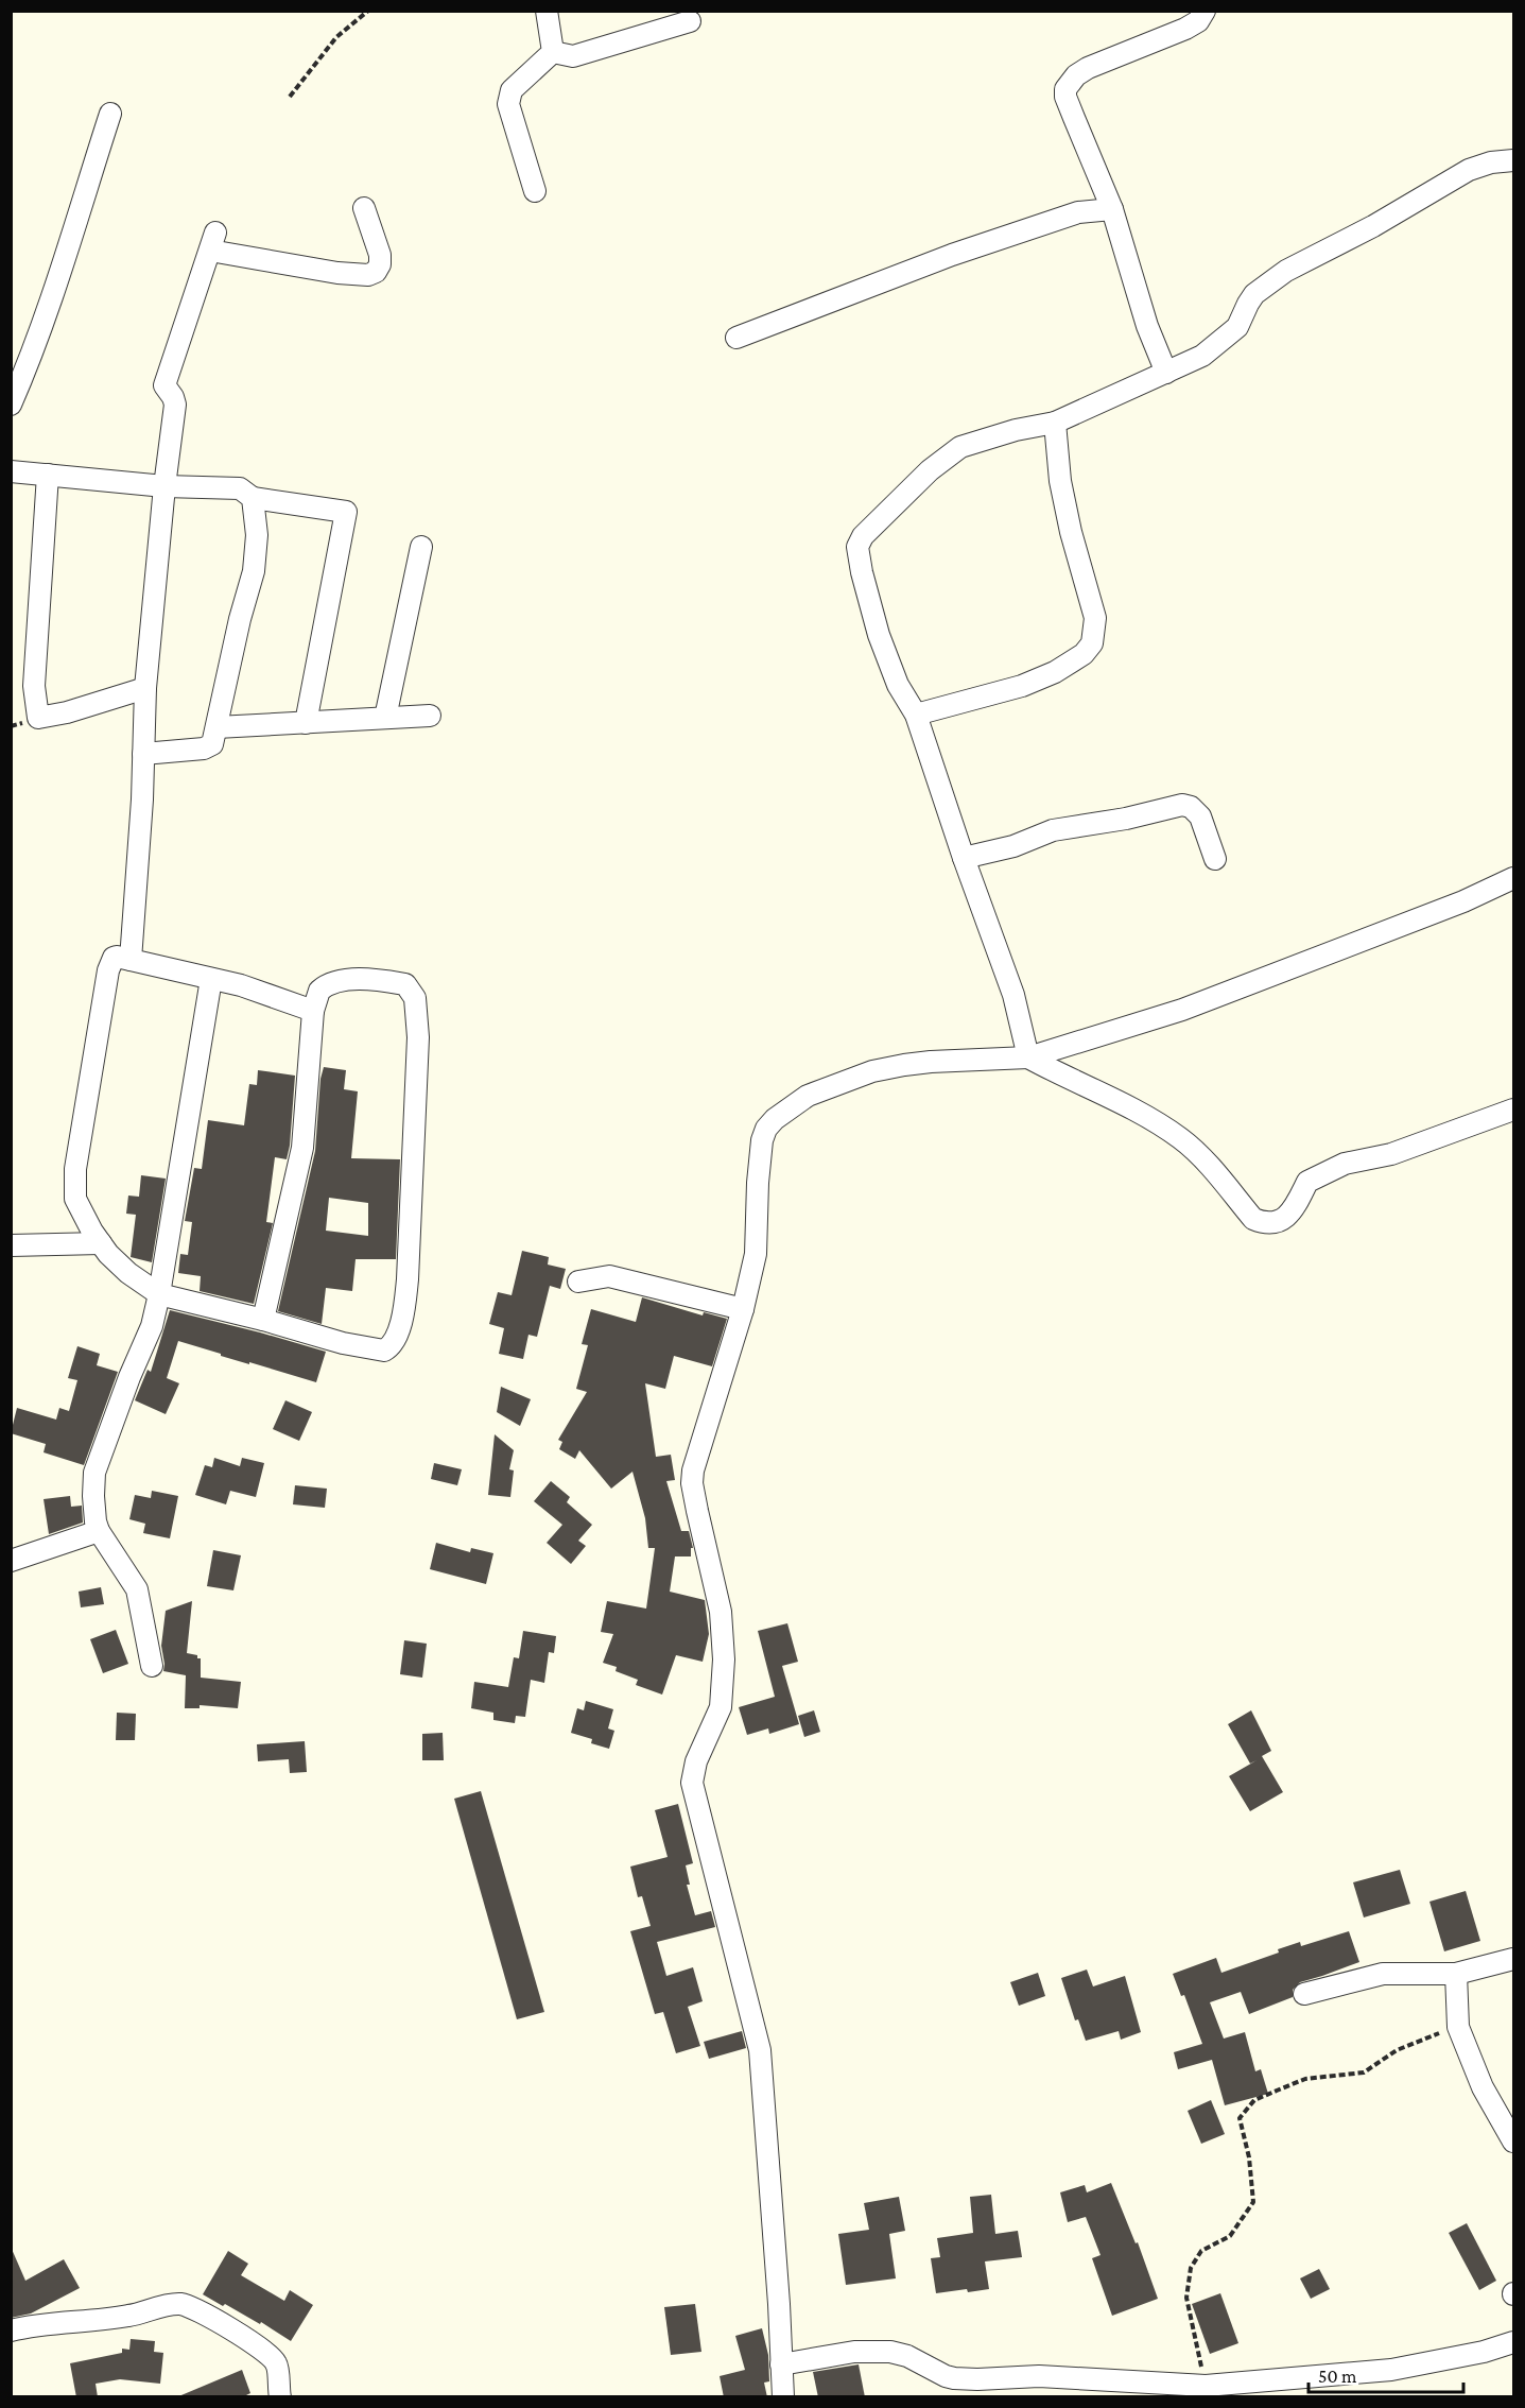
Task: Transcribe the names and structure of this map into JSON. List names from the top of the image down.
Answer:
{
  "scale_bar": "50 m"
}
